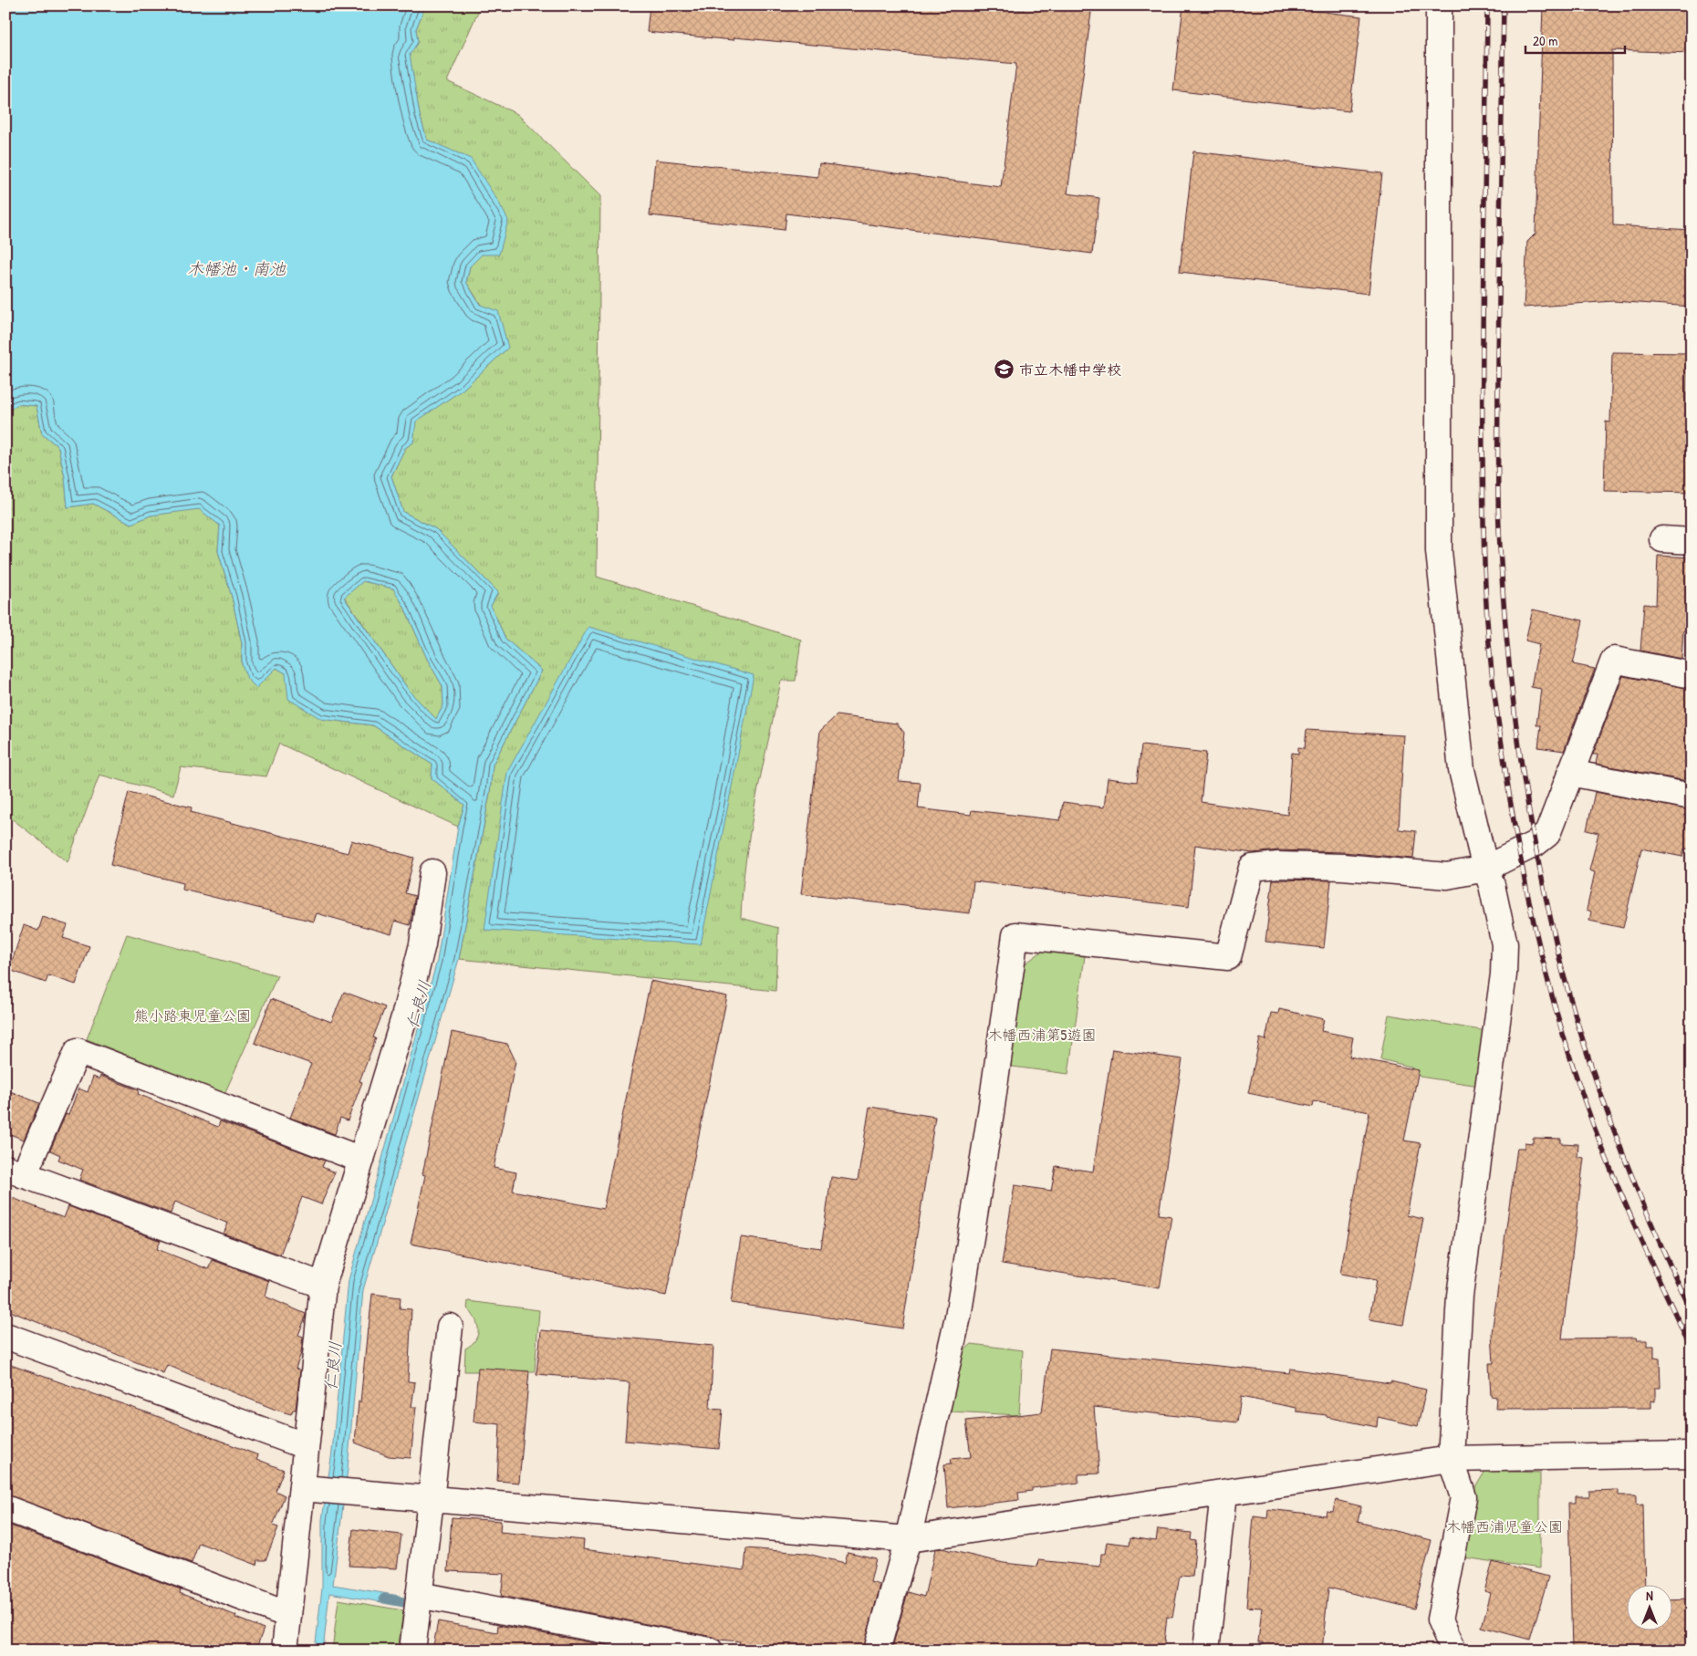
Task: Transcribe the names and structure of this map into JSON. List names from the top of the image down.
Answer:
{
  "water": ["木幡池・南池", "仁良川"],
  "parks": ["熊小路東児童公園", "木幡西浦第5遊園", "木幡西浦児童公園"],
  "places": {
    "school or university": ["市立木幡中学校"]
  },
  "scale_bar": "20 m",
  "north": "top"
}
